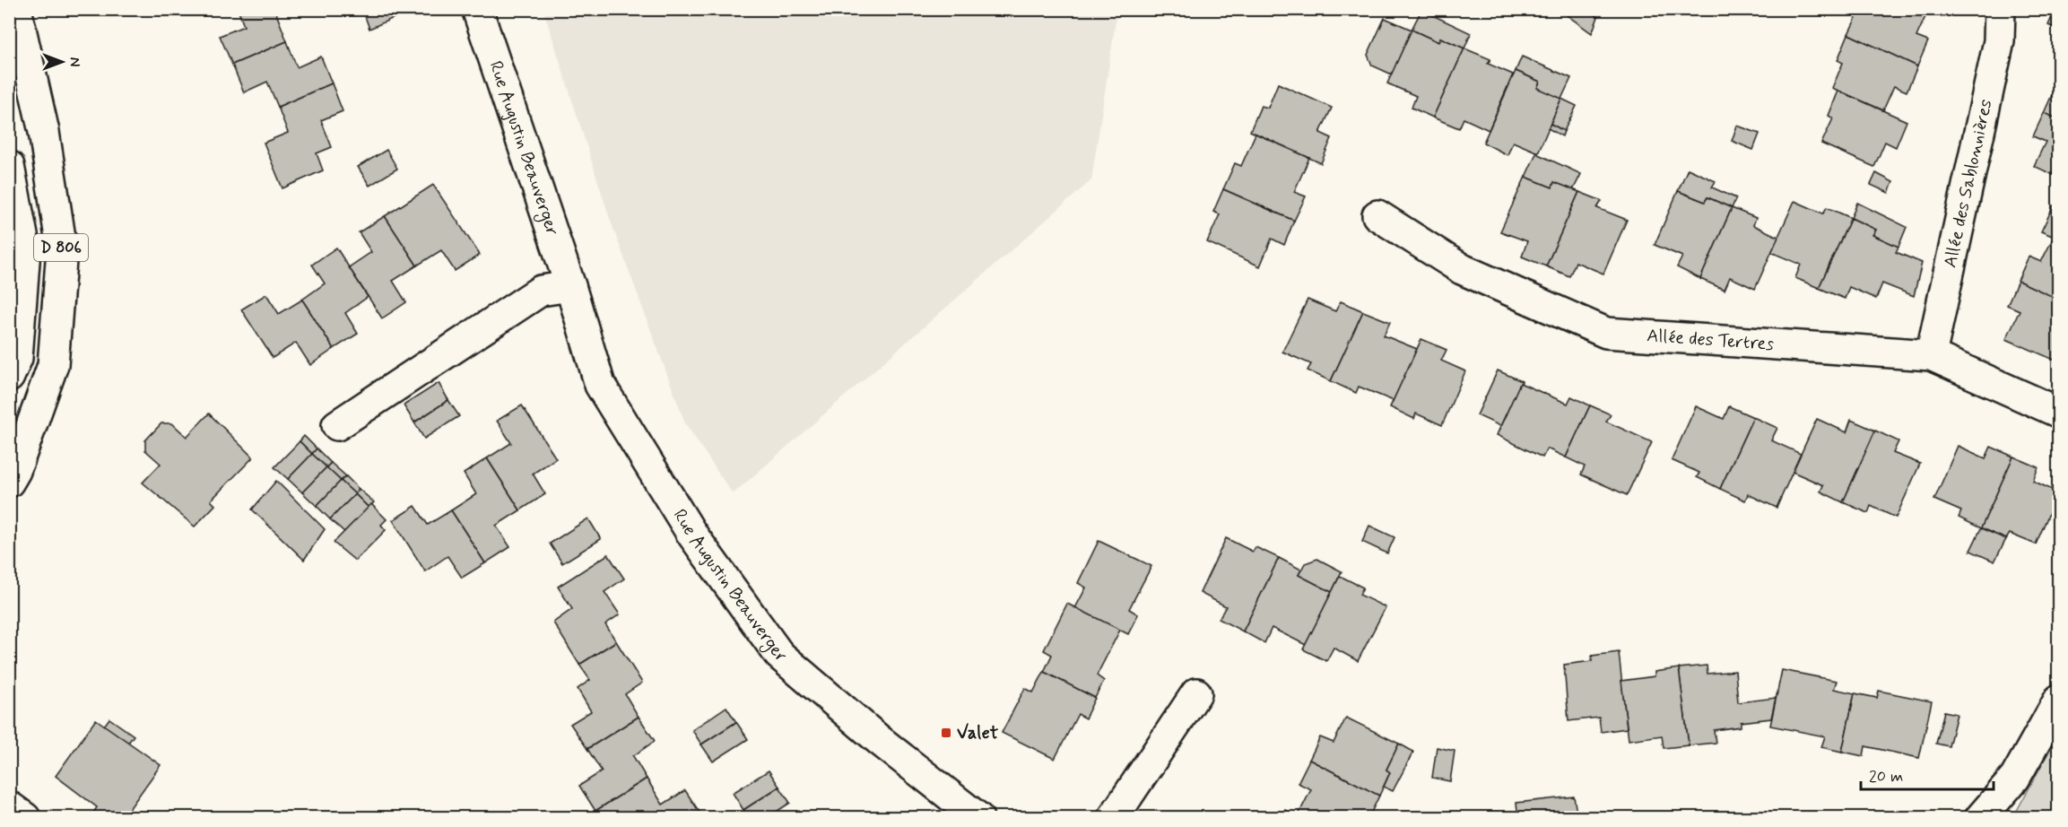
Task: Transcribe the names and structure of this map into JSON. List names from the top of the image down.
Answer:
{
  "streets": {
    "street": [
      "Rue Augustin Beauverger",
      "Allée des Sablonnières",
      "D 806",
      "Allée des Tertres"
    ]
  },
  "crossings": [
    ["Allée des Sablonnières", "Allée des Tertres"]
  ],
  "places": {
    "transit": ["Valet"]
  },
  "scale_bar": "20 m",
  "north": "right"
}
